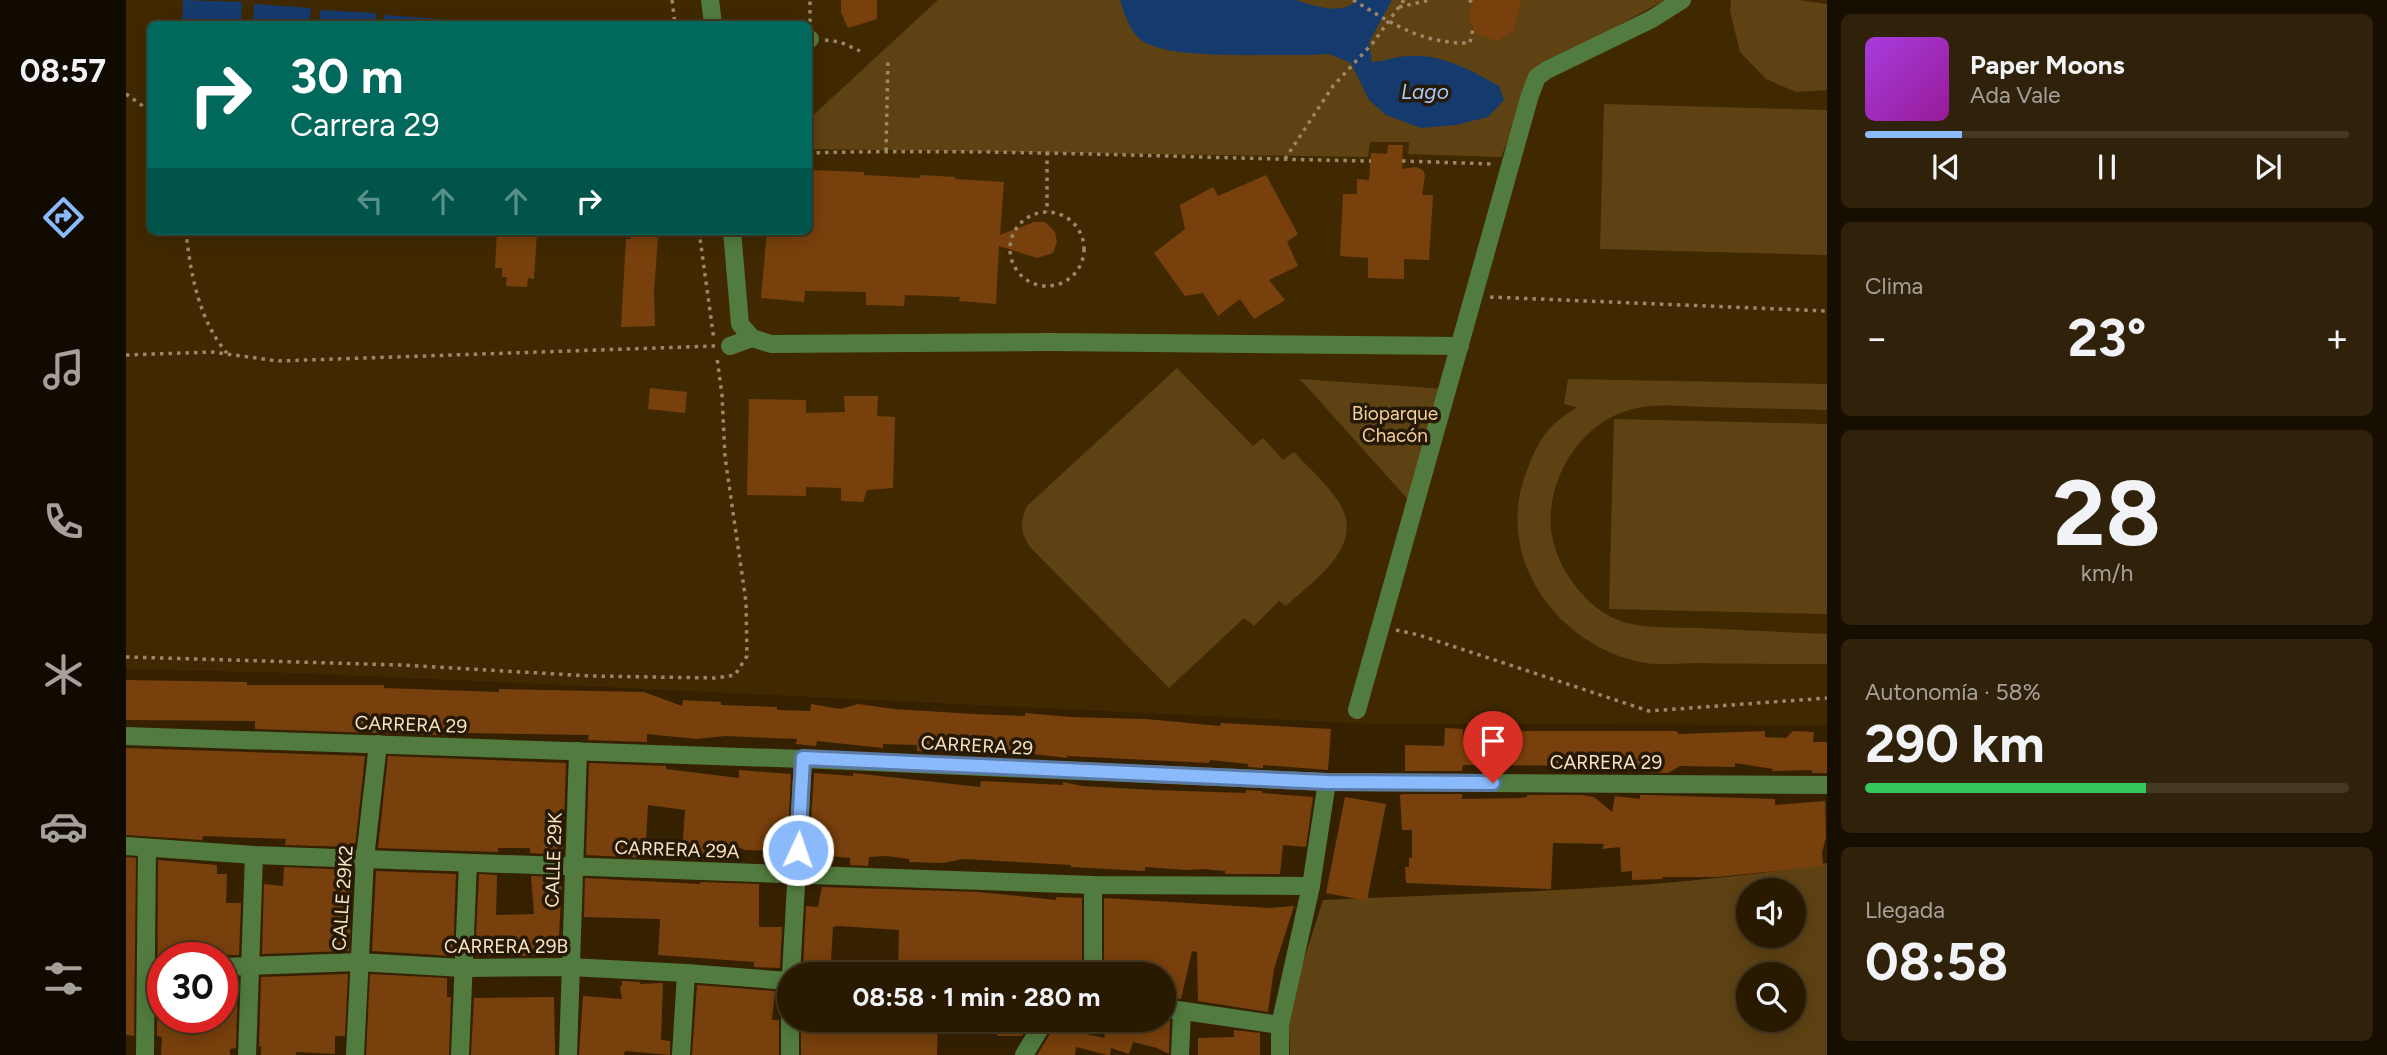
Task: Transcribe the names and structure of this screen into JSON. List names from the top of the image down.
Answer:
{
  "streets": {
    "street": [
      "CARRERA 29",
      "CARRERA 29A",
      "CALLE 29K",
      "CALLE 29K2",
      "CARRERA 29B"
    ]
  },
  "crossings": [
    ["CARRERA 29", "CALLE 29K"],
    ["CARRERA 29", "CALLE 29K2"],
    ["CARRERA 29A", "CALLE 29K"],
    ["CARRERA 29A", "CALLE 29K2"],
    ["CALLE 29K", "CARRERA 29B"],
    ["CALLE 29K2", "CARRERA 29B"]
  ],
  "water": ["Lago"],
  "parks": ["Bioparque Chacón"],
  "page": {
    "tabs": "08:57",
    "turn": ["30 m", "Carrera 29"],
    "song": ["Paper Moons", "Ada Vale"],
    "tile": [
      "Clima",
      ["28", "km/h"],
      ["Autonomía · 58%", "290 km"],
      ["Llegada", "08:58"]
    ],
    "heat": ["−", "23°", "+"],
    "limit": "30",
    "trip": "08:58 · 1 min · 280 m"
  }
}
